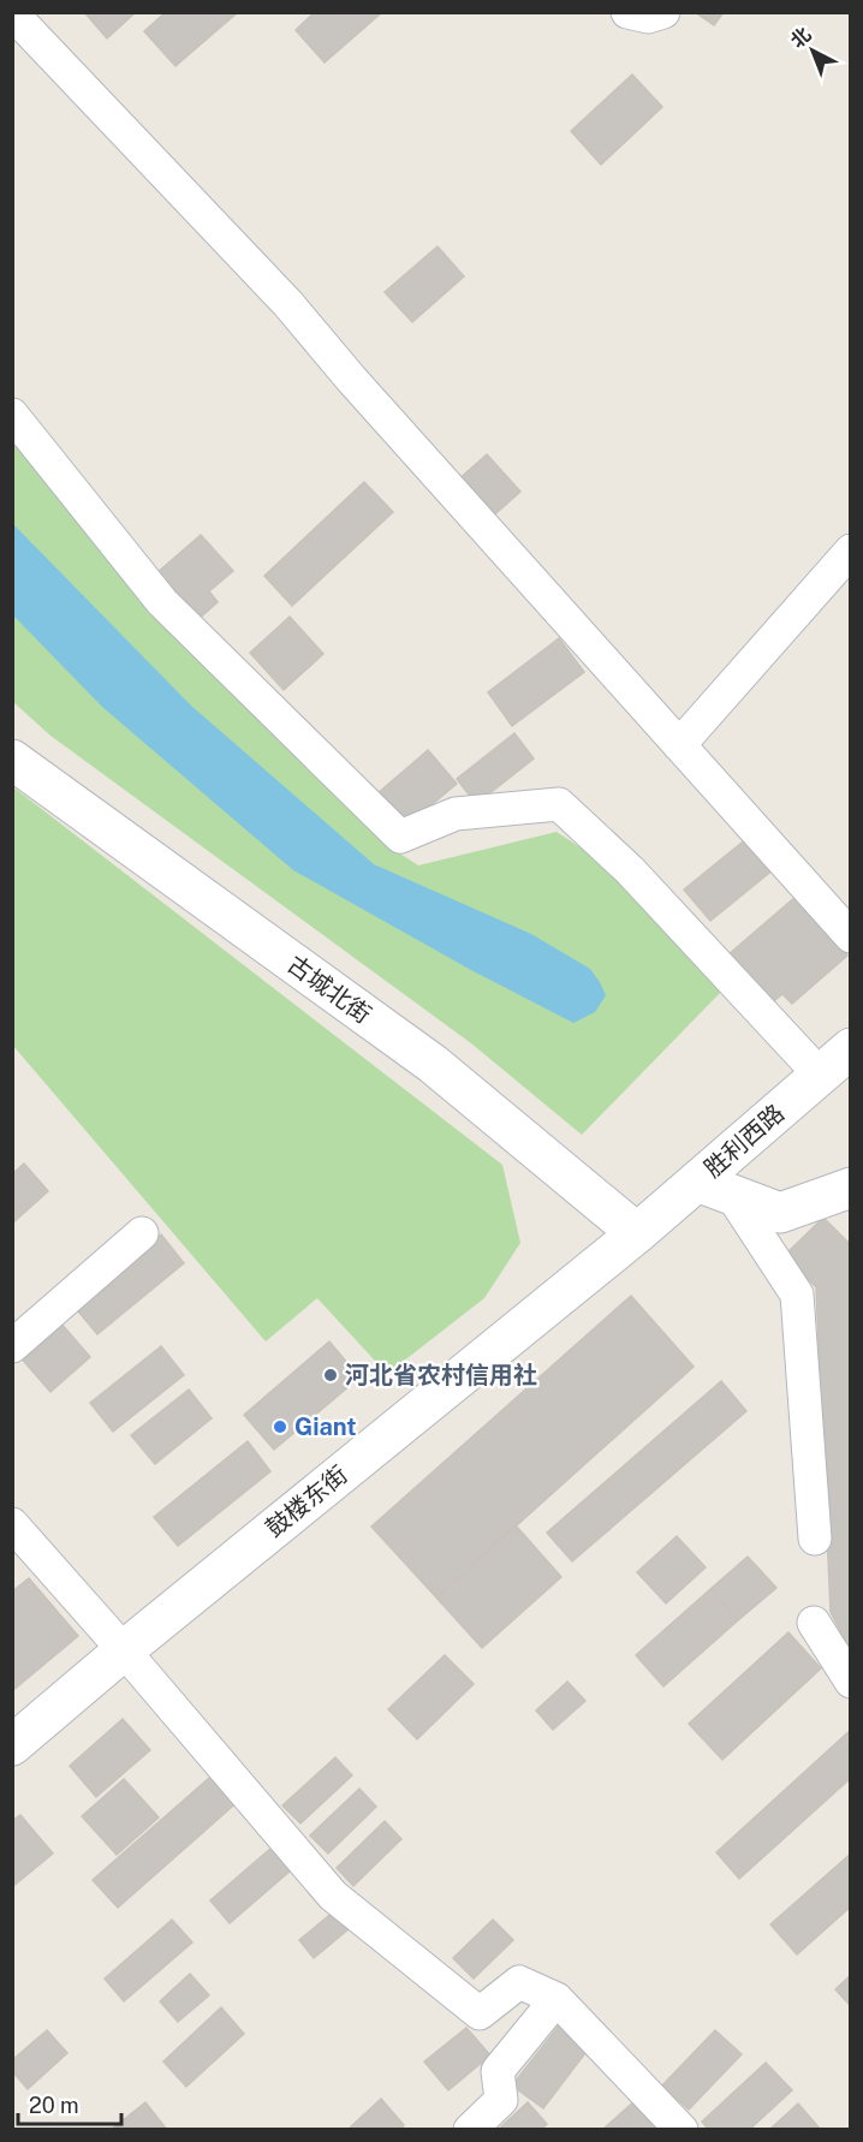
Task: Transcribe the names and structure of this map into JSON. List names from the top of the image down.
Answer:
{
  "streets": {
    "main road": ["古城北街", "胜利西路", "鼓楼东街"]
  },
  "crossings": [
    ["古城北街", "胜利西路"],
    ["古城北街", "鼓楼东街"],
    ["胜利西路", "鼓楼东街"]
  ],
  "places": ["河北省农村信用社", "Giant"],
  "scale_bar": "20 m",
  "north": "top left"
}
